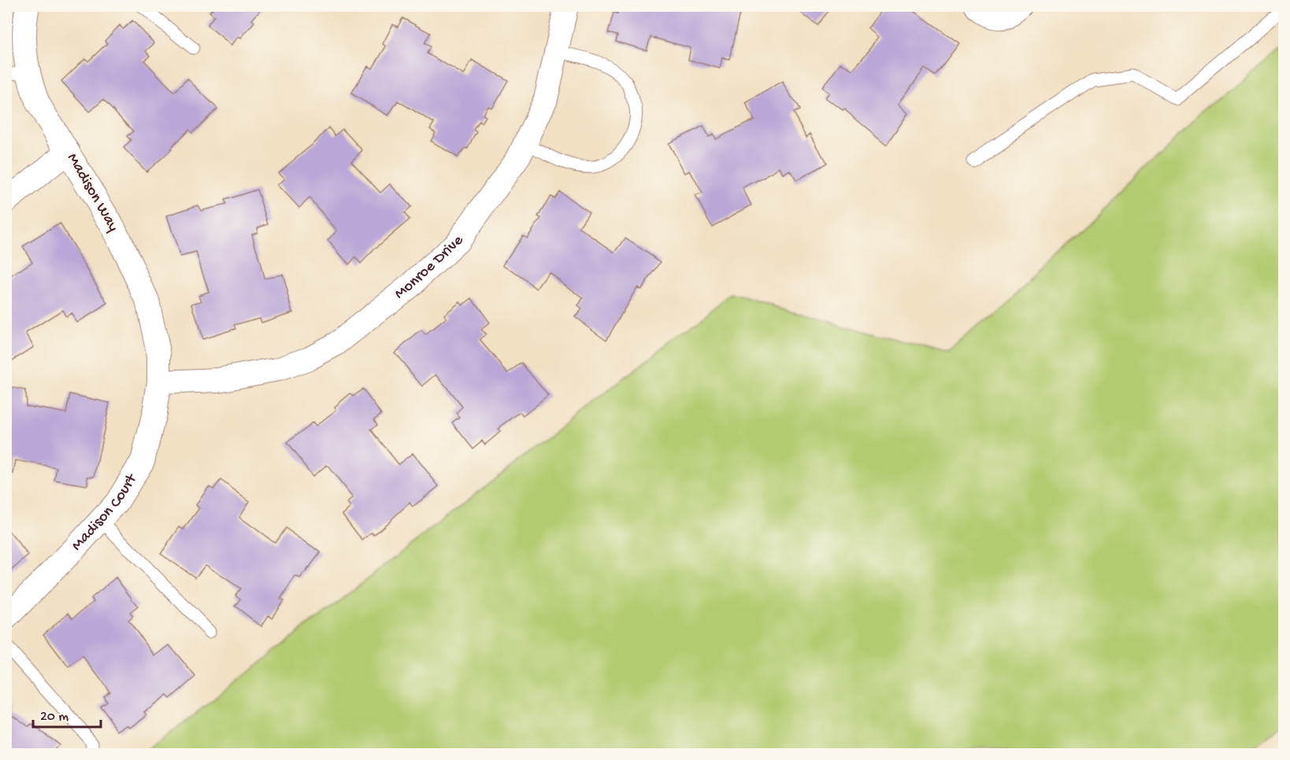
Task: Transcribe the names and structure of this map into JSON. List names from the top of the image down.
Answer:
{
  "streets": {
    "street": ["Madison Way", "Monroe Drive", "Madison Court"]
  },
  "crossings": [
    ["Madison Way", "Monroe Drive"],
    ["Madison Way", "Madison Court"],
    ["Monroe Drive", "Madison Court"]
  ],
  "scale_bar": "20 m"
}
